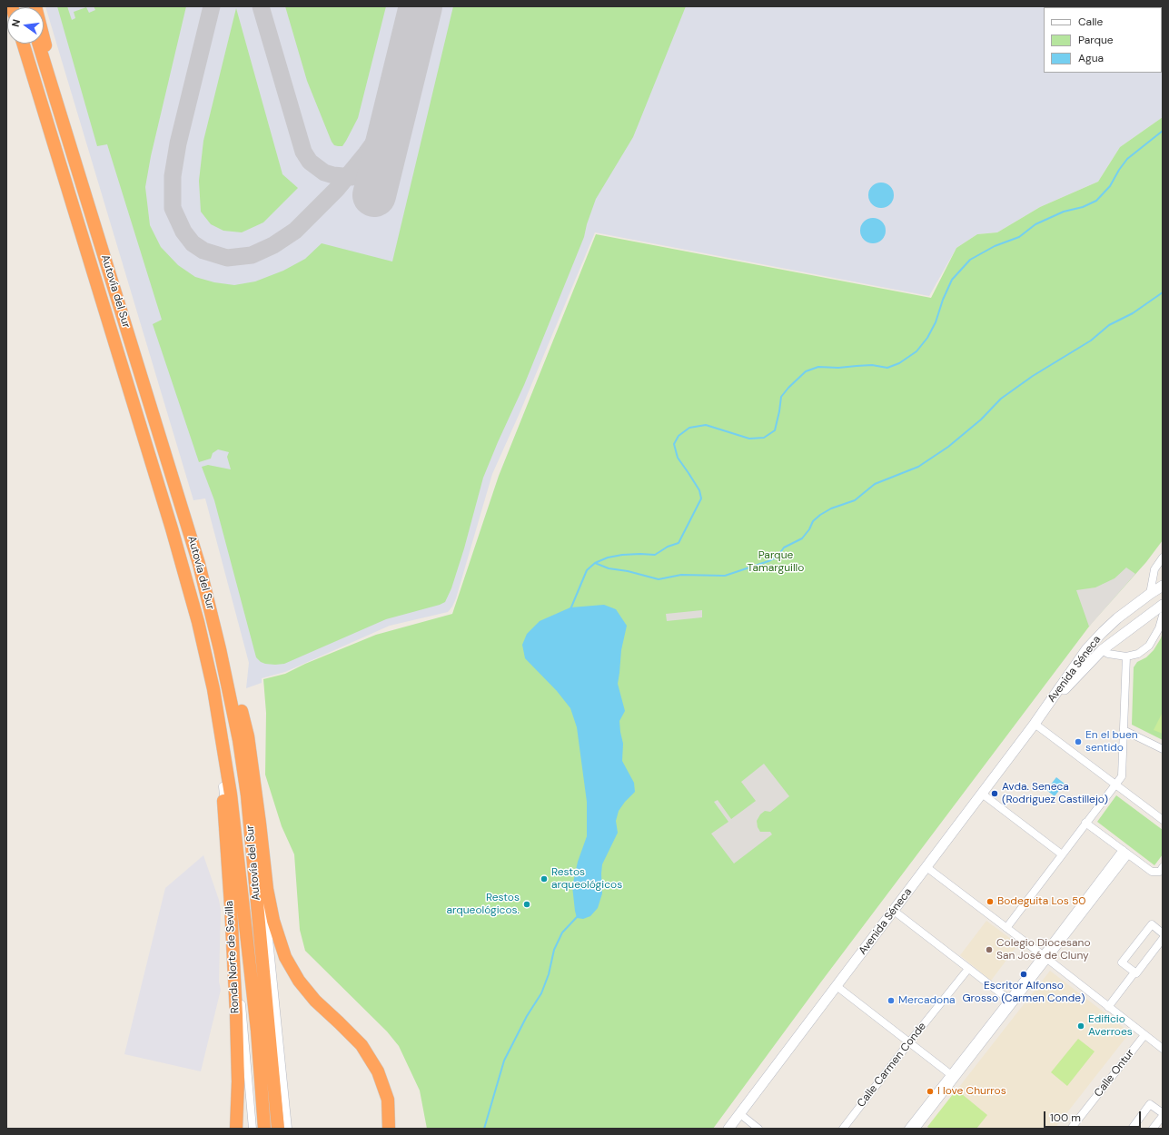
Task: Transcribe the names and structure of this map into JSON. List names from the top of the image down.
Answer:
{
  "streets": {
    "highway": ["Autovía del Sur", "Ronda Norte de Sevilla"],
    "street": ["Avenida Séneca", "Calle Carmen Conde", "Calle Ontur"]
  },
  "crossings": [
    ["Autovía del Sur", "Ronda Norte de Sevilla"]
  ],
  "parks": ["Parque Tamarguillo"],
  "places": [
    "En el buen sentido",
    "Avda. Seneca (Rodriguez Castillejo)",
    "Restos arqueológicos",
    "Bodeguita Los 50",
    "Restos arqueológicos.",
    "Colegio Diocesano San José de Cluny",
    "Escritor Alfonso Grosso (Carmen Conde)",
    "Mercadona",
    "Edificio Averroes",
    "I love Churros"
  ],
  "legend": ["Calle", "Parque", "Agua"],
  "scale_bar": "100 m",
  "north": "left"
}
